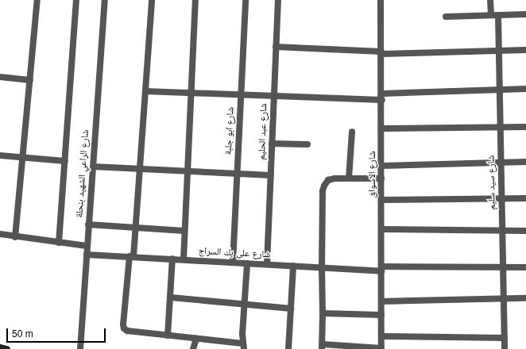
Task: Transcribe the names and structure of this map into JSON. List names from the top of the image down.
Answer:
{
  "streets": {
    "street": [
      "شارع ابو جلبة",
      "شارع عبد الحليم",
      "شارع الراعي الشهيد بنحلة",
      "شارع الاسواق",
      "شارع سيد سليم",
      "شارع على بك السراج"
    ]
  },
  "crossings": [
    ["شارع ابو جلبة", "شارع على بك السراج"],
    ["شارع عبد الحليم", "شارع على بك السراج"],
    ["شارع الراعي الشهيد بنحلة", "شارع على بك السراج"],
    ["شارع الاسواق", "شارع على بك السراج"],
    ["شارع سيد سليم", "شارع على بك السراج"]
  ],
  "scale_bar": "50 m"
}
